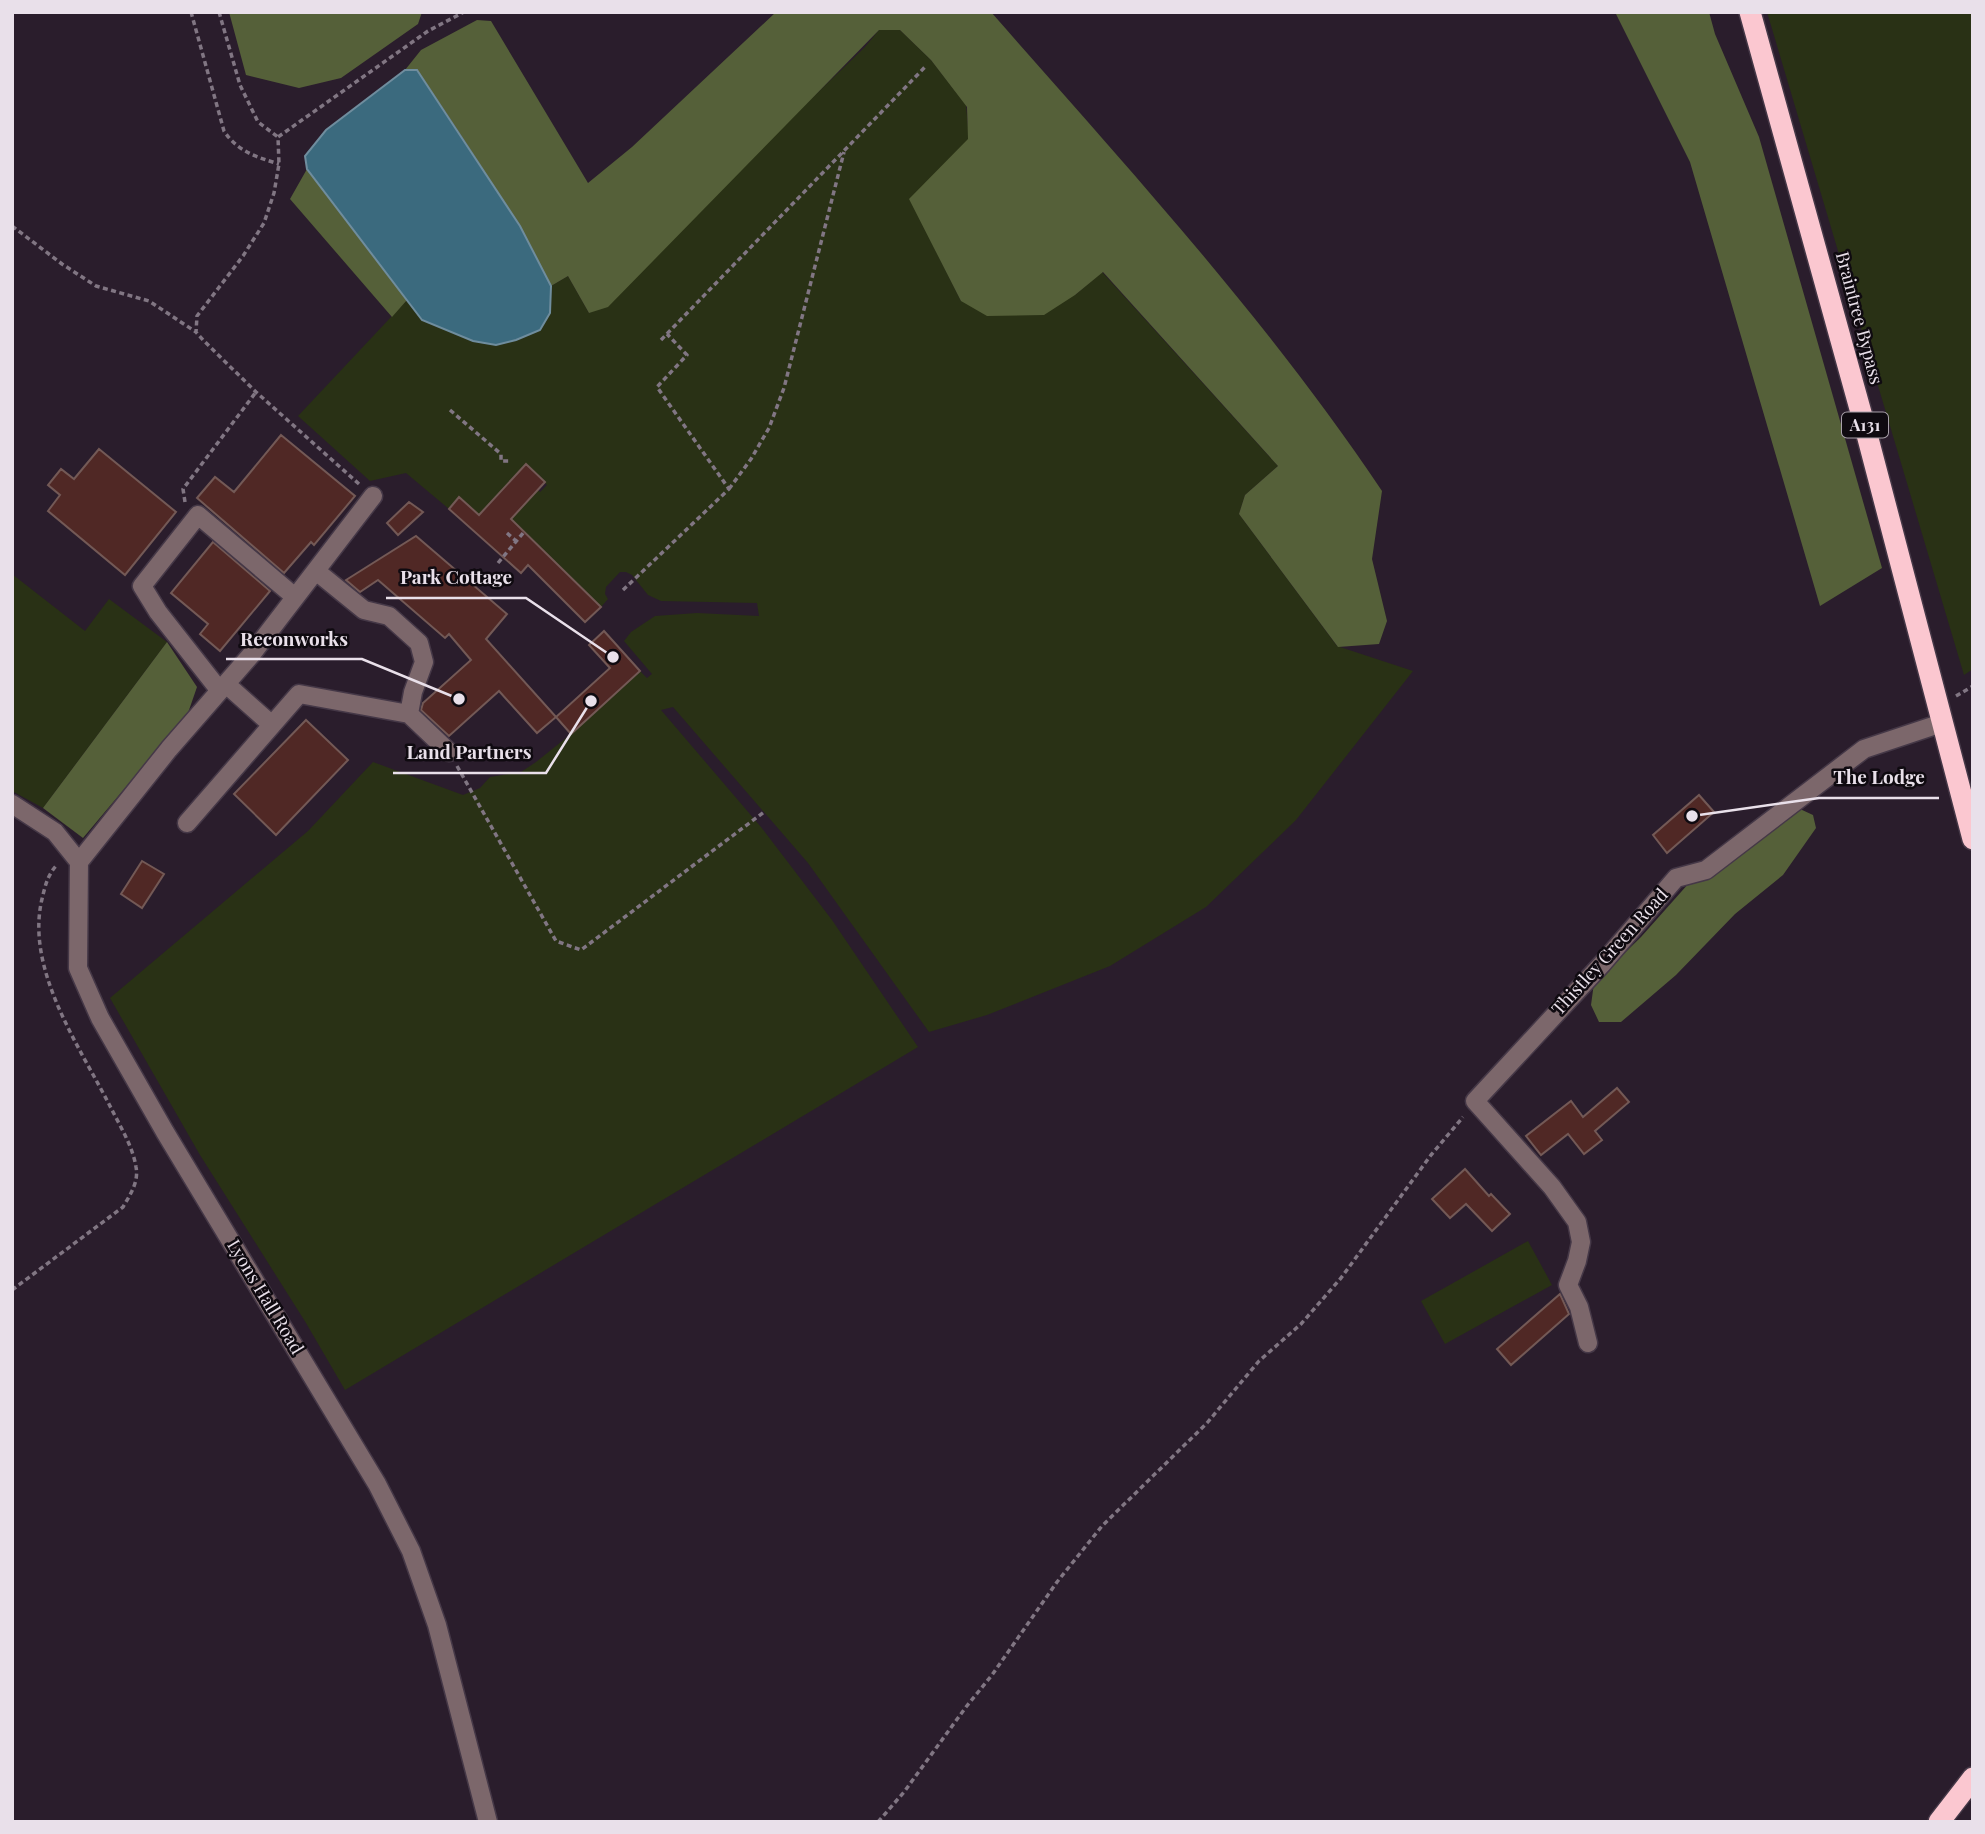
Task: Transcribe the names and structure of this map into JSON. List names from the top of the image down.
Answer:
{
  "streets": {
    "highway": ["Braintree Bypass", "A131"],
    "street": ["Thistley Green Road", "Lyons Hall Road"]
  },
  "crossings": [
    ["Braintree Bypass", "Thistley Green Road"]
  ],
  "places": [
    "Park Cottage",
    "Reconworks",
    "Land Partners",
    "The Lodge"
  ]
}
